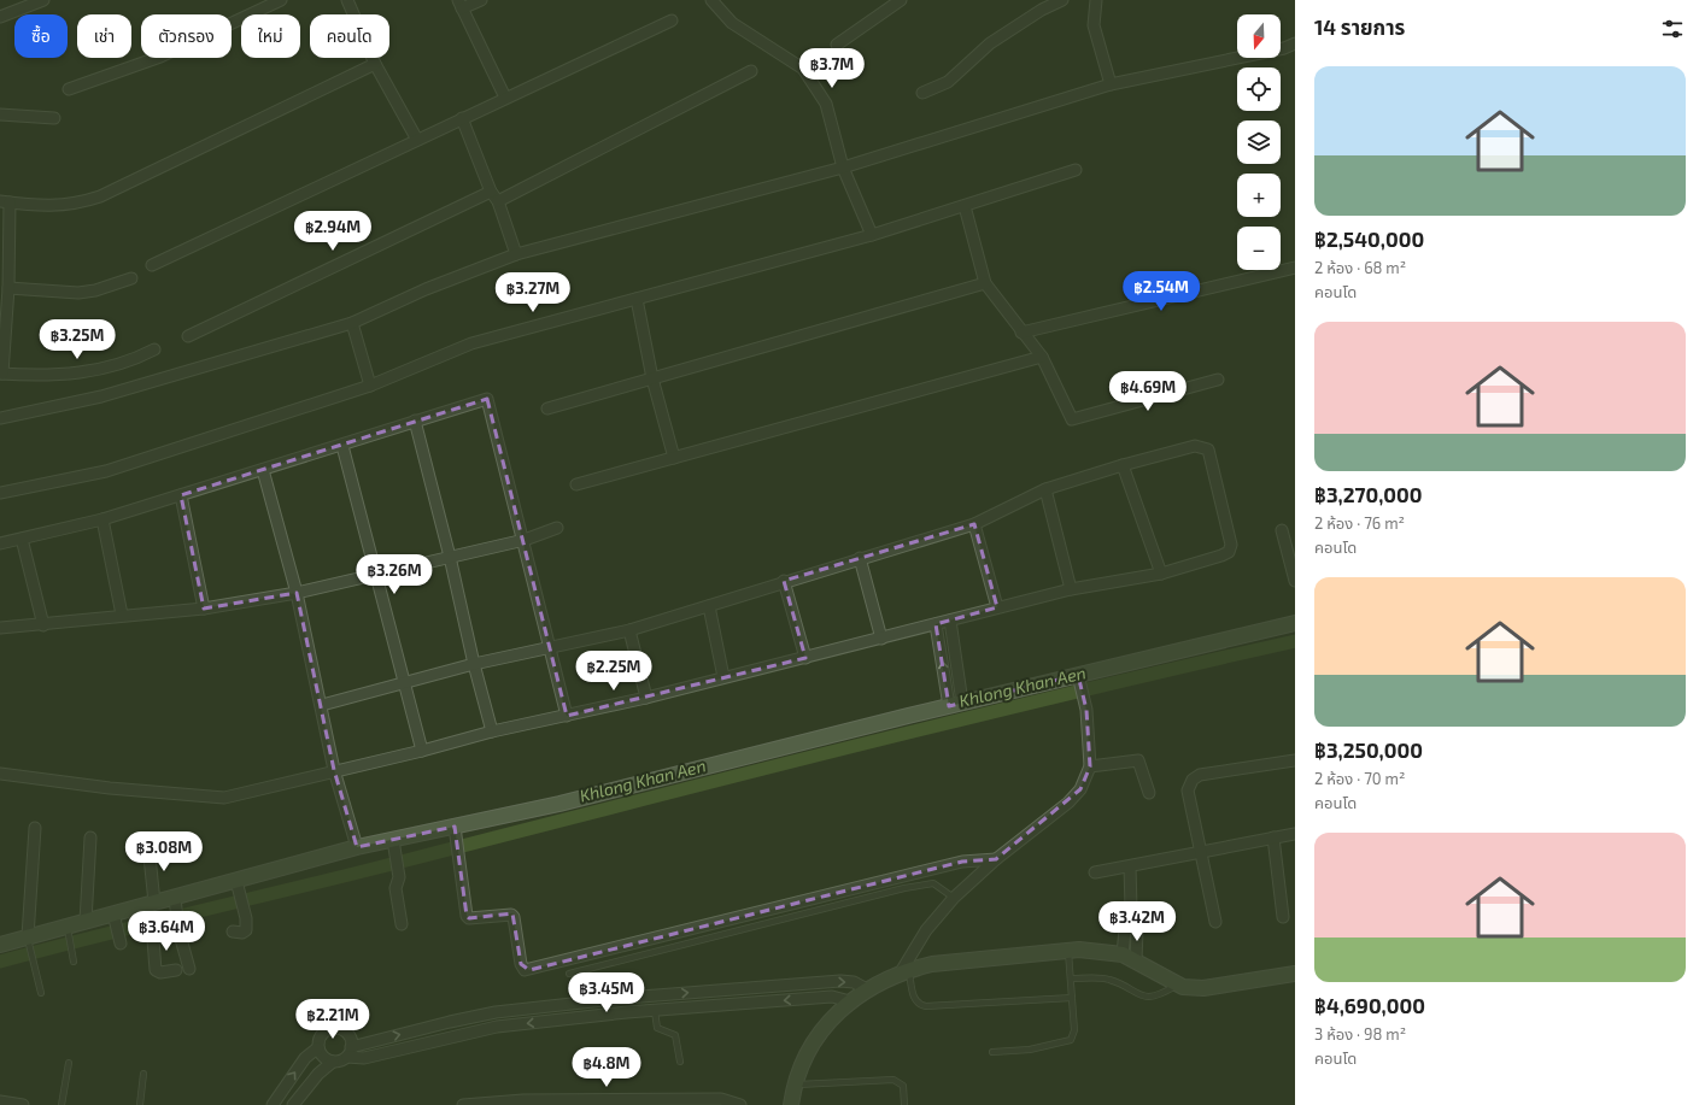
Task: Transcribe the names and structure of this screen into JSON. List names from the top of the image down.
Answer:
{
  "water": ["Khlong Khan Aen"],
  "north": "bottom",
  "page": {
    "heading": "14 รายการ",
    "map_buttons": ["+", "−"],
    "chip": [
      "ซื้อ",
      "เช่า",
      "ตัวกรอง",
      "ใหม่",
      "คอนโด"
    ],
    "price": [
      "฿3.7M",
      "฿2.94M",
      "฿2.54M",
      "฿3.27M",
      "฿3.25M",
      "฿4.69M",
      "฿3.26M",
      "฿2.25M",
      "฿3.08M",
      "฿3.42M",
      "฿3.64M",
      "฿3.45M",
      "฿2.21M",
      "฿4.8M"
    ],
    "list": [
      {
        "name": "฿2,540,000",
        "note": "2 ห้อง · 68 m² · คอนโด"
      },
      {
        "name": "฿3,270,000",
        "note": "2 ห้อง · 76 m² · คอนโด"
      },
      {
        "name": "฿3,250,000",
        "note": "2 ห้อง · 70 m² · คอนโด"
      },
      {
        "name": "฿4,690,000",
        "note": "3 ห้อง · 98 m² · คอนโด"
      }
    ]
  }
}
